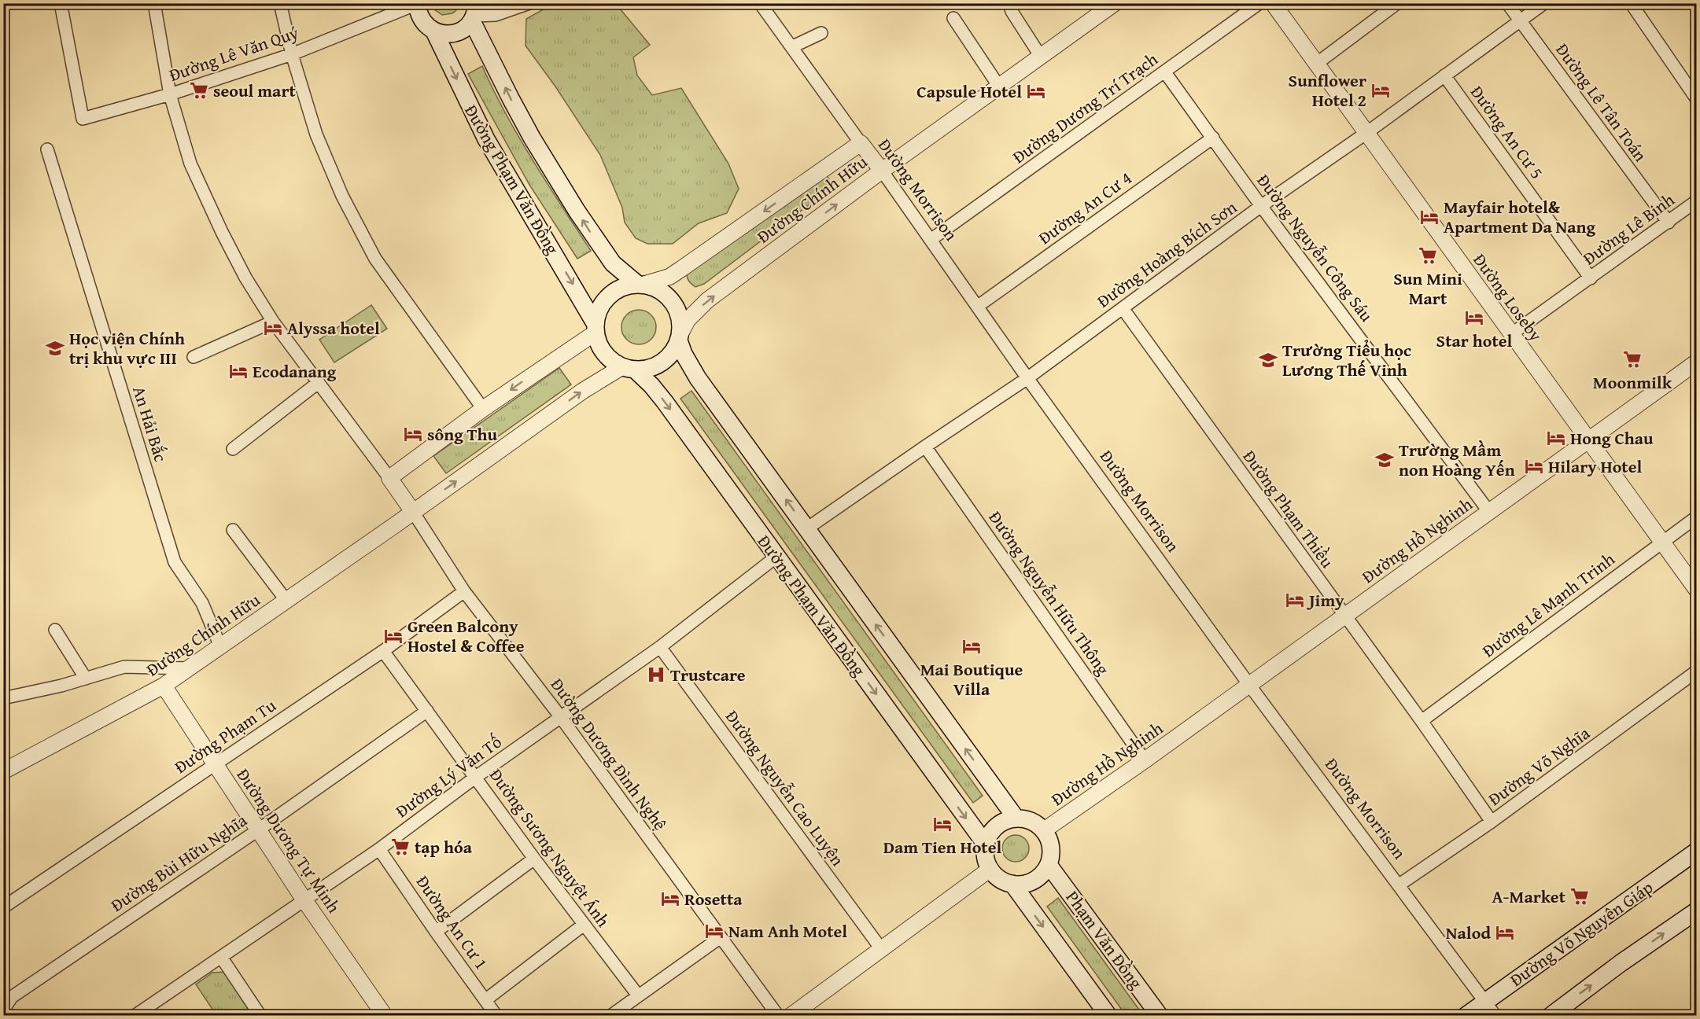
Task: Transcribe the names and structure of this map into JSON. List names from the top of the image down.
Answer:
{
  "streets": {
    "main road": ["Đường Phạm Văn Đồng", "Đường Võ Nguyên Giáp", "Phạm Văn Đồng"],
    "street": [
      "Đường Lê Văn Quý",
      "Đường Lê Tân Toán",
      "Đường Dương Trí Trạch",
      "Đường An Cư 5",
      "Đường Morrison",
      "Đường Chính Hữu",
      "Đường An Cư 4",
      "Đường Lê Binh",
      "Đường Nguyễn Công Sáu",
      "Đường Hoàng Bích Sơn",
      "Đường Loseby",
      "An Hải Bắc",
      "Đường Phạm Thiều",
      "Đường Hồ Nghinh",
      "Đường Nguyễn Hữu Thông",
      "Đường Lê Mạnh Trinh",
      "Đường Phạm Tu",
      "Đường Dương Đình Nghệ",
      "Đường Võ Nghĩa",
      "Đường Lý Văn Tố",
      "Đường Nguyễn Cao Luyện",
      "Đường Dương Tự Minh",
      "Đường Sương Nguyệt Ánh",
      "Đường Bùi Hữu Nghĩa",
      "Đường An Cư 1"
    ]
  },
  "crossings": [
    ["Đường Lê Tân Toán", "Đường Lê Binh"],
    ["Đường Lê Tân Toán", "Đường Hoàng Bích Sơn"],
    ["Đường Dương Trí Trạch", "Đường Morrison"],
    ["Đường Dương Trí Trạch", "Đường Nguyễn Công Sáu"],
    ["Đường An Cư 5", "Đường Lê Binh"],
    ["Đường An Cư 5", "Đường Hoàng Bích Sơn"],
    ["Đường Phạm Văn Đồng", "Đường Chính Hữu"],
    ["Đường Phạm Văn Đồng", "Đường Hồ Nghinh"],
    ["Đường Phạm Văn Đồng", "Đường Lý Văn Tố"],
    ["Đường Phạm Văn Đồng", "Phạm Văn Đồng"],
    ["Đường Morrison", "Đường Chính Hữu"],
    ["Đường Morrison", "Đường An Cư 4"],
    ["Đường Morrison", "Đường Hoàng Bích Sơn"],
    ["Đường Morrison", "Đường Hồ Nghinh"],
    ["Đường Morrison", "Đường Võ Nghĩa"],
    ["Đường Morrison", "Đường Võ Nguyên Giáp"],
    ["Đường Chính Hữu", "An Hải Bắc"],
    ["Đường Chính Hữu", "Đường Dương Đình Nghệ"],
    ["Đường Chính Hữu", "Đường Dương Tự Minh"],
    ["Đường An Cư 4", "Đường Nguyễn Công Sáu"],
    ["Đường Lê Binh", "Đường Loseby"],
    ["Đường Nguyễn Công Sáu", "Đường Hoàng Bích Sơn"],
    ["Đường Nguyễn Công Sáu", "Đường Hồ Nghinh"],
    ["Đường Hoàng Bích Sơn", "Đường Loseby"],
    ["Đường Hoàng Bích Sơn", "Đường Phạm Thiều"],
    ["Đường Hoàng Bích Sơn", "Đường Nguyễn Hữu Thông"],
    ["Đường Loseby", "Đường Hồ Nghinh"],
    ["Đường Loseby", "Đường Lê Mạnh Trinh"],
    ["Đường Phạm Thiều", "Đường Hồ Nghinh"],
    ["Đường Phạm Thiều", "Đường Lê Mạnh Trinh"],
    ["Đường Phạm Thiều", "Đường Võ Nghĩa"],
    ["Đường Hồ Nghinh", "Đường Nguyễn Hữu Thông"],
    ["Đường Hồ Nghinh", "Phạm Văn Đồng"],
    ["Đường Phạm Tu", "Đường Dương Đình Nghệ"],
    ["Đường Phạm Tu", "Đường Dương Tự Minh"],
    ["Đường Phạm Tu", "Đường Sương Nguyệt Ánh"],
    ["Đường Dương Đình Nghệ", "Đường Lý Văn Tố"],
    ["Đường Lý Văn Tố", "Đường Nguyễn Cao Luyện"],
    ["Đường Lý Văn Tố", "Đường Dương Tự Minh"],
    ["Đường Lý Văn Tố", "Đường Sương Nguyệt Ánh"],
    ["Đường Lý Văn Tố", "Đường An Cư 1"],
    ["Đường Dương Tự Minh", "Đường Bùi Hữu Nghĩa"],
    ["Đường Sương Nguyệt Ánh", "Đường Bùi Hữu Nghĩa"]
  ],
  "places": {
    "supermarket": [
      "seoul mart",
      "Sun Mini Mart",
      "Moonmilk",
      "tạp hóa",
      "A-Market"
    ],
    "hotel": [
      "Sunflower Hotel 2",
      "Capsule Hotel",
      "Mayfair hotel& Apartment Da Nang",
      "Star hotel",
      "Alyssa hotel",
      "Ecodanang",
      "sông Thu",
      "Hong Chau",
      "Hilary Hotel",
      "Jimy",
      "Green Balcony Hostel & Coffee",
      "Mai Boutique Villa",
      "Dam Tien Hotel",
      "Rosetta",
      "Nam Anh Motel",
      "Nalod"
    ],
    "school or university": ["Học viện Chính trị khu vực III", "Trường Tiểu học Lương Thế Vinh", "Trường Mầm non Hoàng Yến"],
    "hospital": ["Trustcare"]
  }
}
